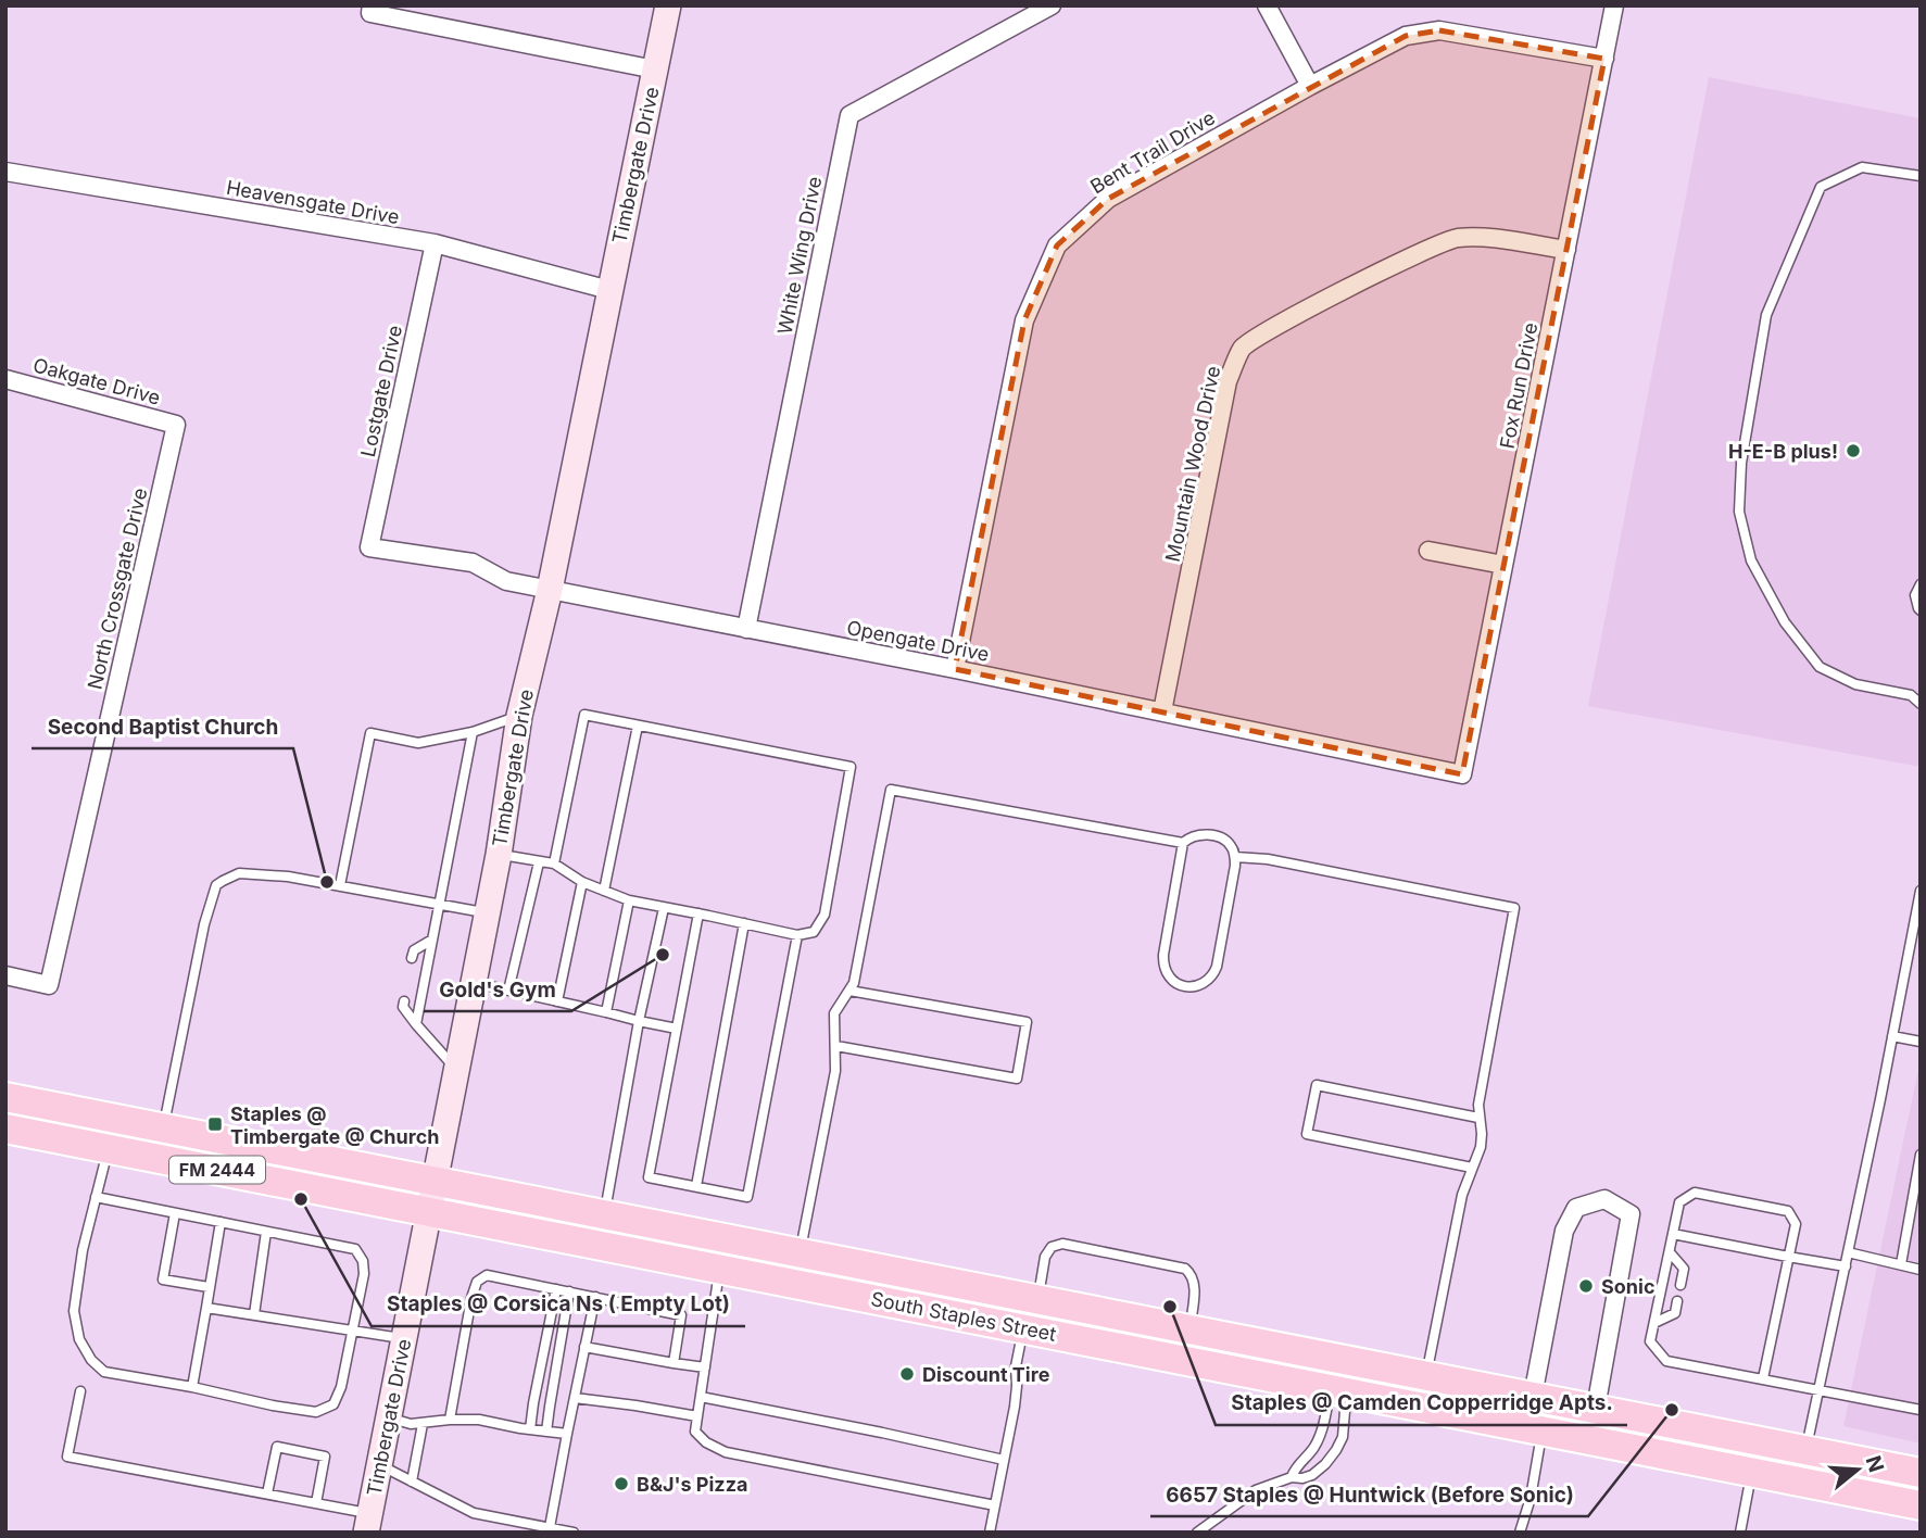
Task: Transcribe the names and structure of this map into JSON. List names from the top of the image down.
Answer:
{
  "streets": {
    "main road": ["FM 2444", "South Staples Street"],
    "street": [
      "Bent Trail Drive",
      "Timbergate Drive",
      "Heavensgate Drive",
      "White Wing Drive",
      "Oakgate Drive",
      "Fox Run Drive",
      "Lostgate Drive",
      "Mountain Wood Drive",
      "North Crossgate Drive",
      "Opengate Drive"
    ]
  },
  "crossings": [
    ["Bent Trail Drive", "Fox Run Drive"],
    ["Bent Trail Drive", "Opengate Drive"],
    ["Timbergate Drive", "Heavensgate Drive"],
    ["Timbergate Drive", "Opengate Drive"],
    ["Timbergate Drive", "South Staples Street"],
    ["Heavensgate Drive", "Lostgate Drive"],
    ["White Wing Drive", "Opengate Drive"],
    ["Oakgate Drive", "North Crossgate Drive"],
    ["Fox Run Drive", "Mountain Wood Drive"],
    ["Fox Run Drive", "Opengate Drive"],
    ["Lostgate Drive", "Opengate Drive"],
    ["Mountain Wood Drive", "Opengate Drive"]
  ],
  "places": {
    "other": [
      "H-E-B plus!",
      "Second Baptist Church",
      "Gold's Gym",
      "Staples @ Corsica Ns ( Empty Lot)",
      "Sonic",
      "Staples @ Camden Copperridge Apts.",
      "Discount Tire",
      "6657 Staples @ Huntwick (Before Sonic)",
      "B&J's Pizza"
    ],
    "transit": ["Staples @ Timbergate @ Church"]
  },
  "north": "right"
}
